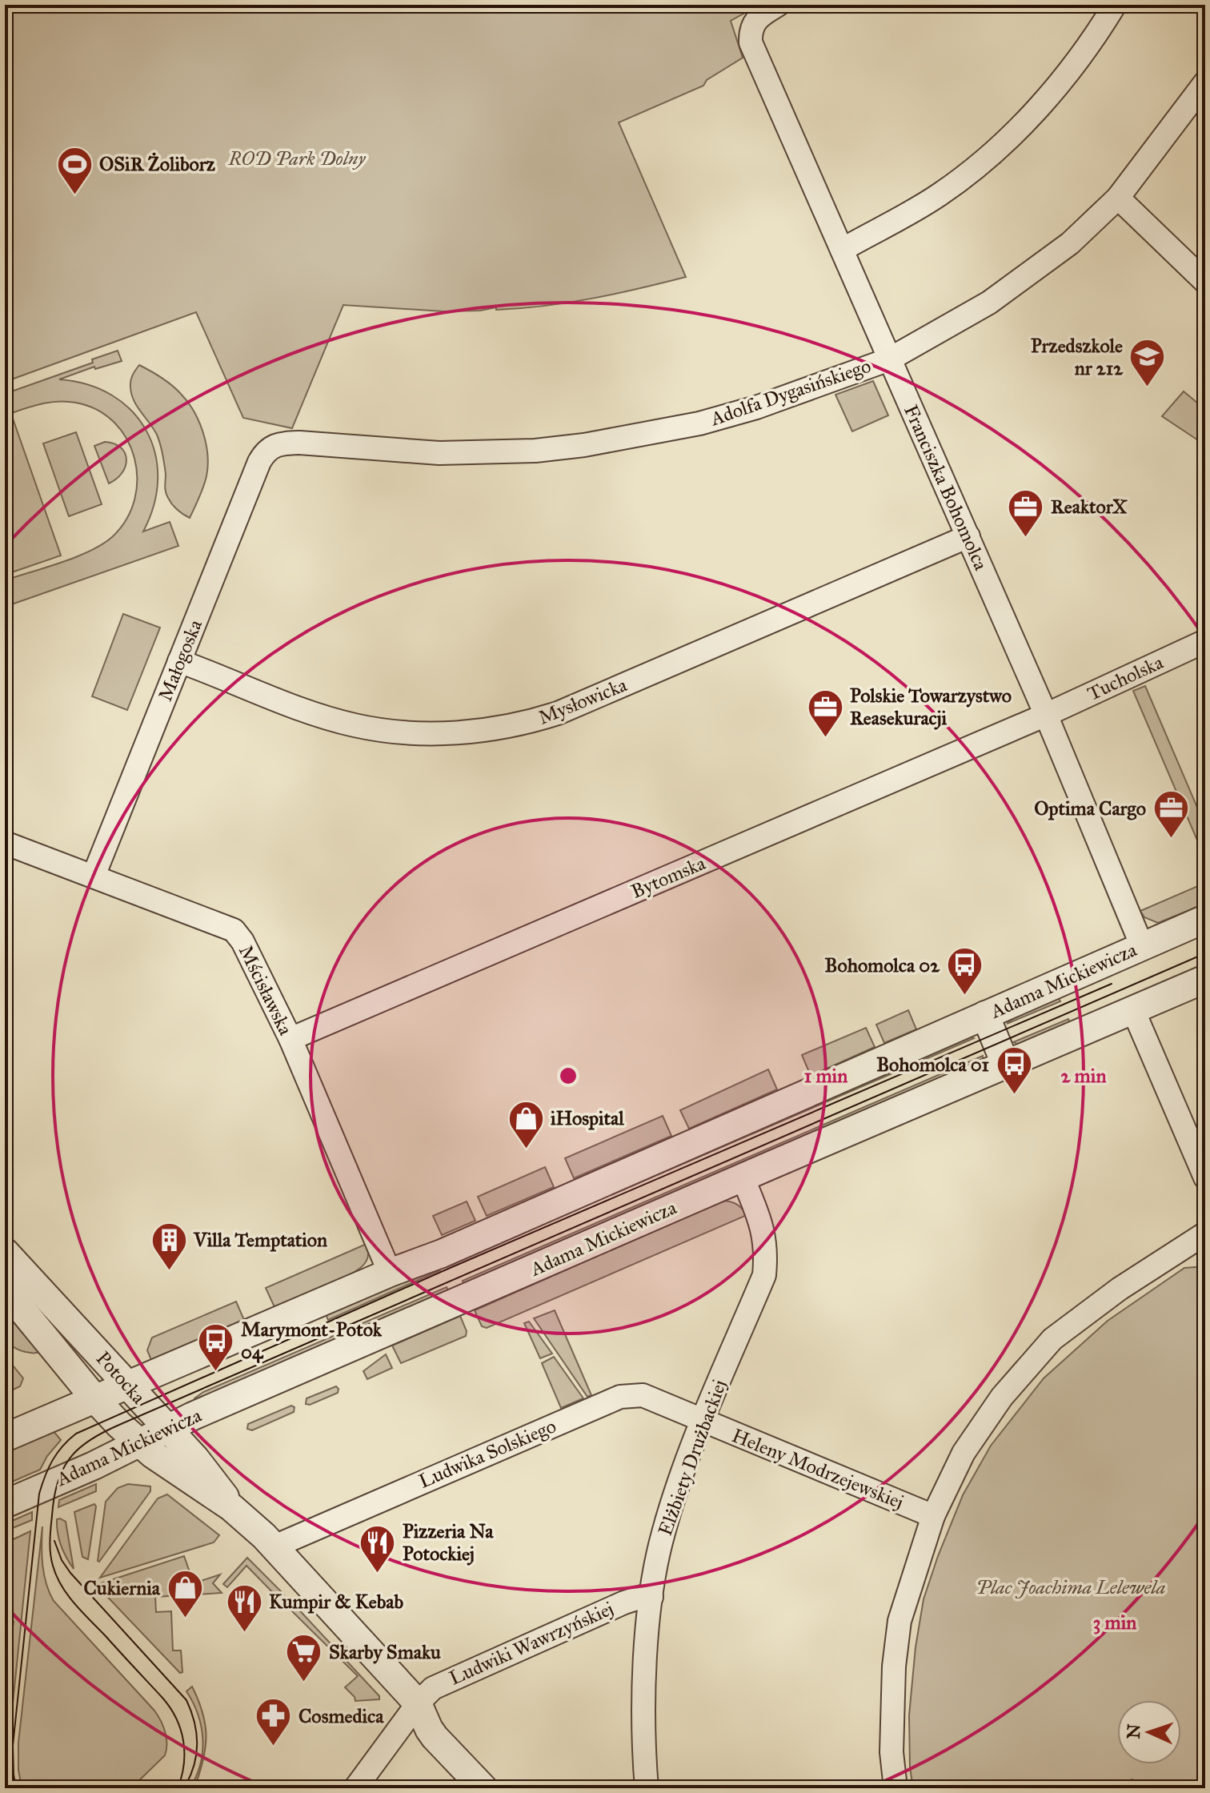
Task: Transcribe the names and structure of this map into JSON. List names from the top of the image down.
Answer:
{
  "streets": {
    "street": [
      "Adolfa Dygasińskiego",
      "Franciszka Bohomolca",
      "Małogoska",
      "Tucholska",
      "Mysłowicka",
      "Bytomska",
      "Adama Mickiewicza",
      "Mścisławska",
      "Potocka",
      "Ludwika Solskiego",
      "Elżbiety Drużbackiej",
      "Heleny Modrzejewskiej",
      "Ludwiki Wawrzyńskiej"
    ]
  },
  "crossings": [
    ["Adolfa Dygasińskiego", "Franciszka Bohomolca"],
    ["Adolfa Dygasińskiego", "Małogoska"],
    ["Franciszka Bohomolca", "Tucholska"],
    ["Franciszka Bohomolca", "Mysłowicka"],
    ["Franciszka Bohomolca", "Bytomska"],
    ["Franciszka Bohomolca", "Adama Mickiewicza"],
    ["Małogoska", "Mysłowicka"],
    ["Małogoska", "Mścisławska"],
    ["Tucholska", "Bytomska"],
    ["Bytomska", "Mścisławska"],
    ["Adama Mickiewicza", "Mścisławska"],
    ["Adama Mickiewicza", "Potocka"],
    ["Adama Mickiewicza", "Elżbiety Drużbackiej"],
    ["Potocka", "Ludwika Solskiego"],
    ["Potocka", "Ludwiki Wawrzyńskiej"],
    ["Ludwika Solskiego", "Elżbiety Drużbackiej"],
    ["Ludwika Solskiego", "Heleny Modrzejewskiej"],
    ["Elżbiety Drużbackiej", "Heleny Modrzejewskiej"],
    ["Elżbiety Drużbackiej", "Ludwiki Wawrzyńskiej"]
  ],
  "parks": ["ROD Park Dolny", "Plac Joachima Lelewela"],
  "places": {
    "sports": ["OSiR Żoliborz"],
    "school or university": ["Przedszkole nr 212"],
    "office": ["ReaktorX", "Polskie Towarzystwo Reasekuracji", "Optima Cargo"],
    "bus stop": ["Bohomolca 02", "Bohomolca 01", "Marymont-Potok 04"],
    "shop": ["iHospital", "Cukiernia"],
    "building": ["Villa Temptation"],
    "restaurant": ["Pizzeria Na Potockiej", "Kumpir & Kebab"],
    "supermarket": ["Skarby Smaku"],
    "pharmacy": ["Cosmedica"]
  },
  "north": "left",
  "rings": ["1 min", "2 min", "3 min"]
}
